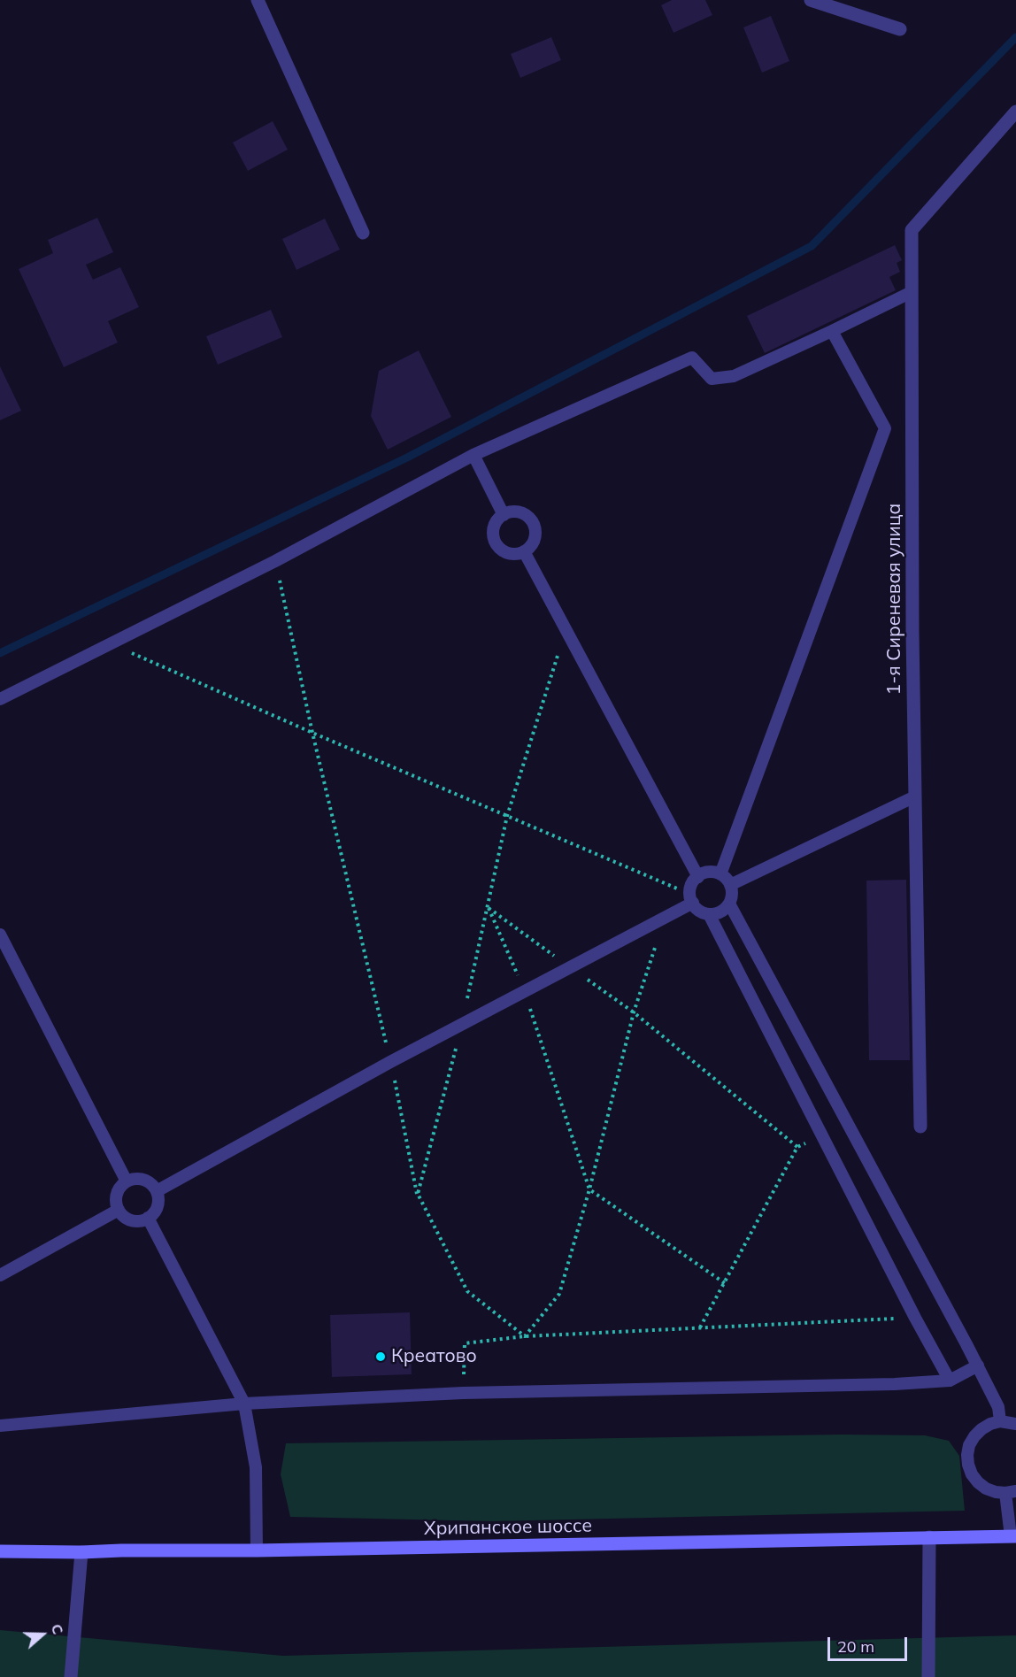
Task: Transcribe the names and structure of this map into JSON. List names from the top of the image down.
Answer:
{
  "streets": {
    "main road": ["Хрипанское шоссе"],
    "street": ["1-я Сиреневая улица"]
  },
  "places": ["Креатово"],
  "scale_bar": "20 m",
  "north": "right"
}
